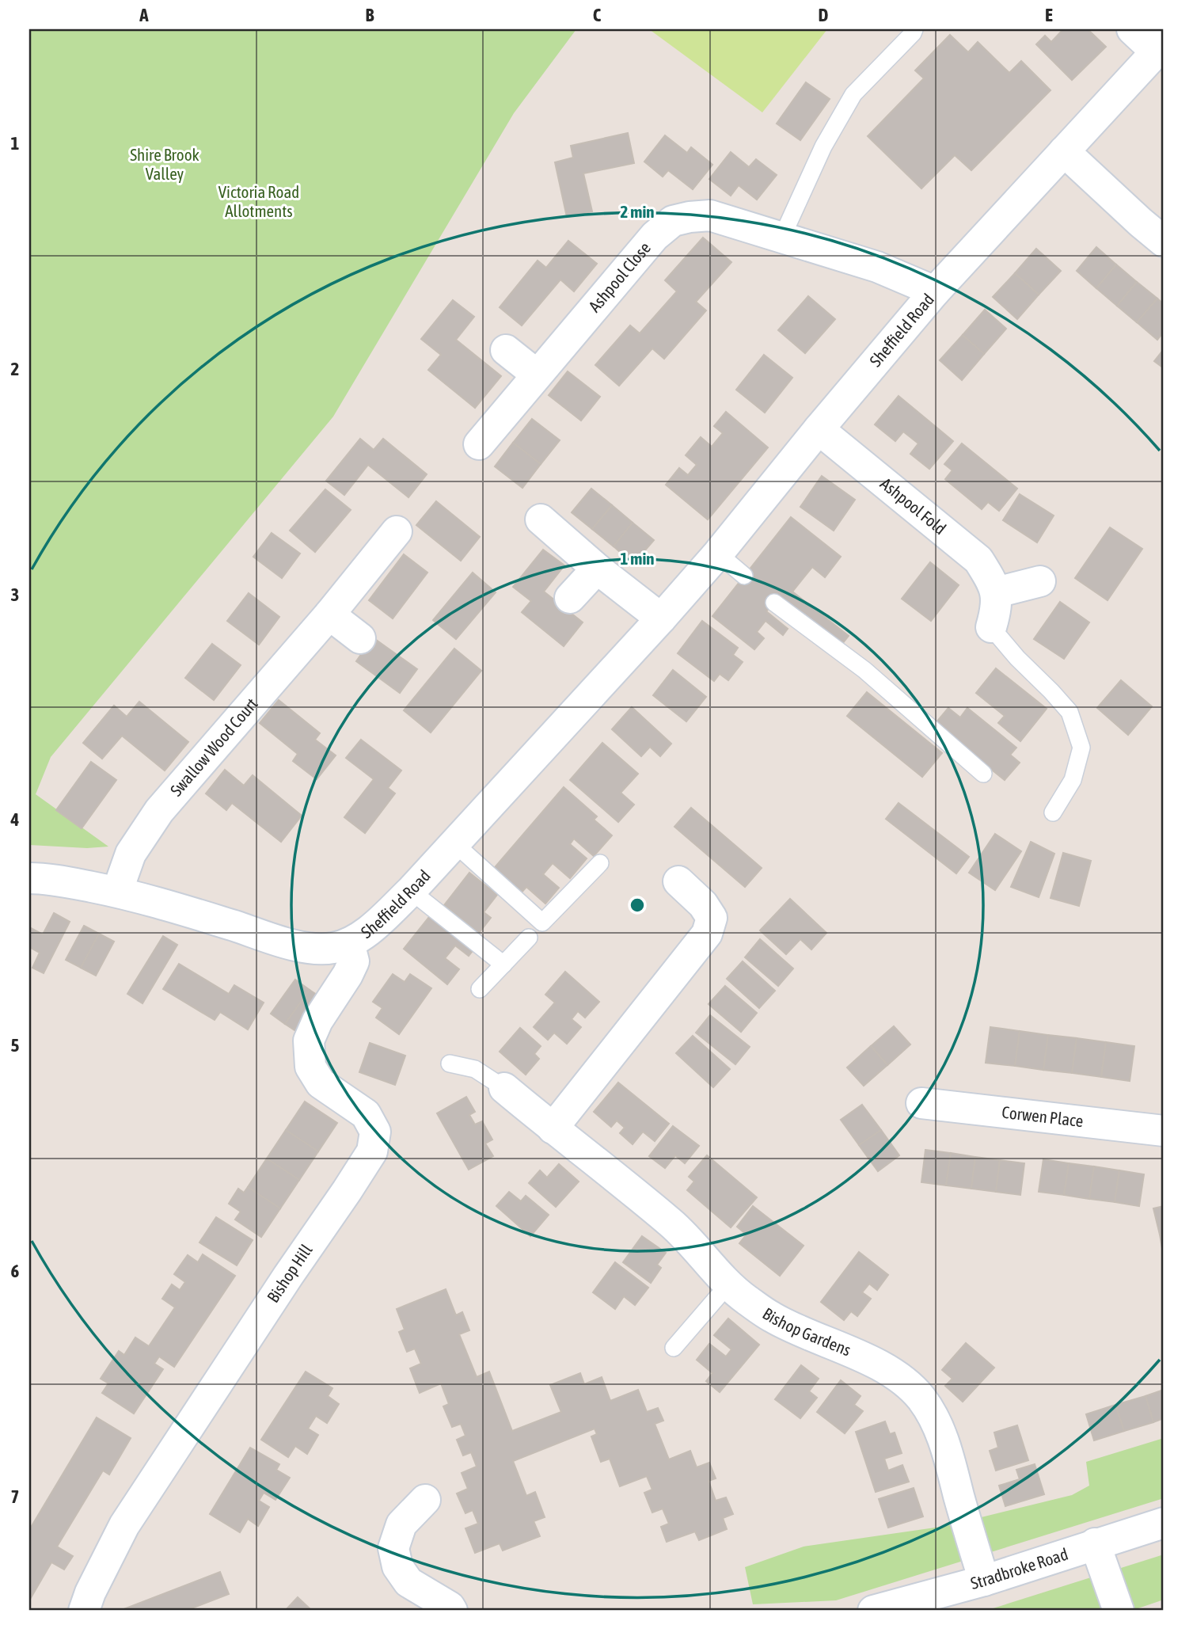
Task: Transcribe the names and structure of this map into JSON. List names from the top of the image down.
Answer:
{
  "streets": {
    "street": [
      "Ashpool Close",
      "Sheffield Road",
      "Ashpool Fold",
      "Swallow Wood Court",
      "Corwen Place",
      "Bishop Hill",
      "Bishop Gardens",
      "Stradbroke Road"
    ]
  },
  "crossings": [
    ["Ashpool Close", "Sheffield Road"],
    ["Sheffield Road", "Ashpool Fold"],
    ["Sheffield Road", "Swallow Wood Court"],
    ["Sheffield Road", "Bishop Hill"],
    ["Bishop Gardens", "Stradbroke Road"]
  ],
  "parks": ["Shire Brook Valley", "Victoria Road Allotments"],
  "grid": {
    "columns": [
      "A",
      "B",
      "C",
      "D",
      "E"
    ],
    "rows": [
      "1",
      "2",
      "3",
      "4",
      "5",
      "6",
      "7"
    ]
  },
  "rings": ["2 min", "1 min"]
}
